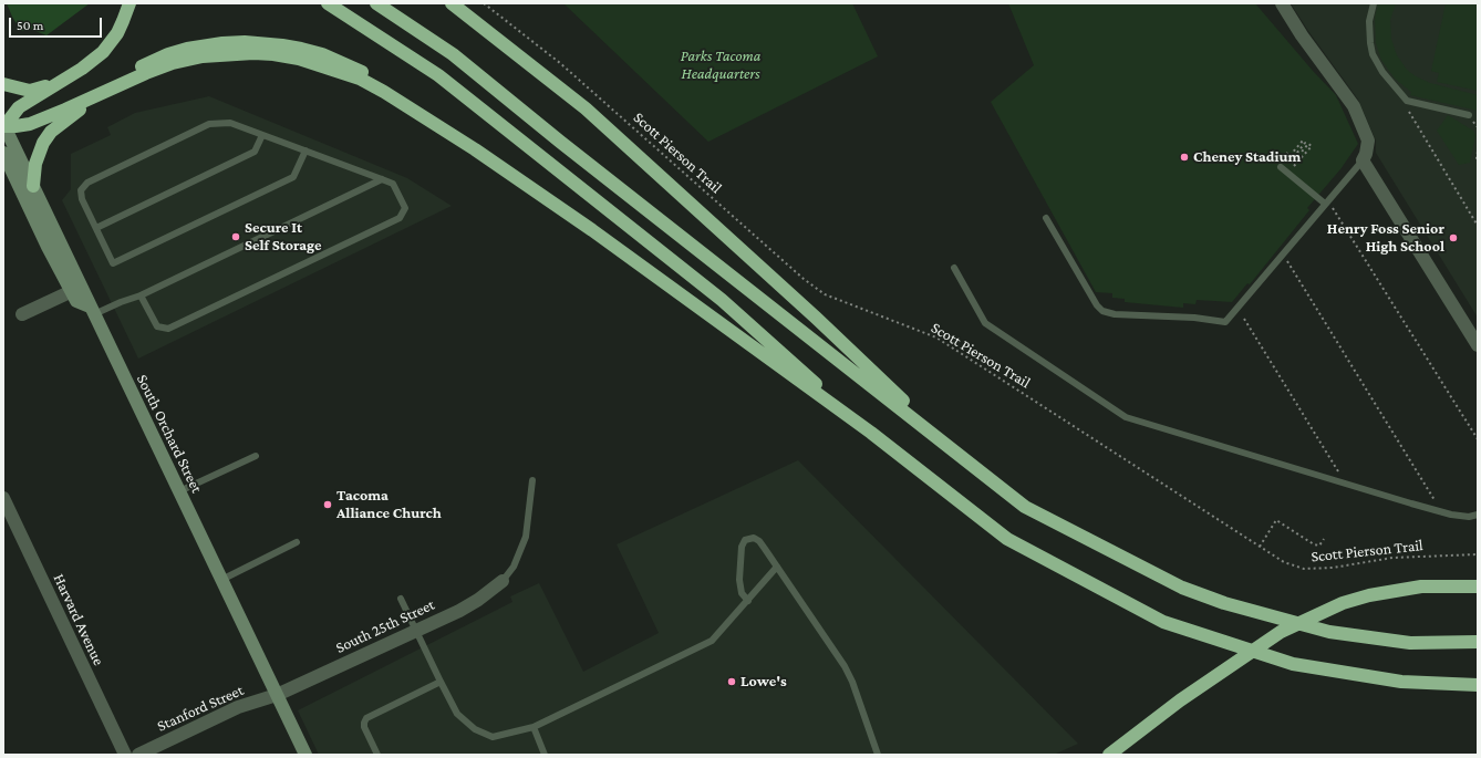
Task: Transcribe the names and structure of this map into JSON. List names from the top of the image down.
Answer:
{
  "streets": {
    "main road": ["South Orchard Street"],
    "street": ["Harvard Avenue", "South 25th Street", "Stanford Street"],
    "path": ["Scott Pierson Trail"]
  },
  "crossings": [
    ["South Orchard Street", "South 25th Street"],
    ["South Orchard Street", "Stanford Street"],
    ["South 25th Street", "Stanford Street"]
  ],
  "parks": ["Parks Tacoma Headquarters"],
  "places": [
    "Cheney Stadium",
    "Secure It Self Storage",
    "Henry Foss Senior High School",
    "Tacoma Alliance Church",
    "Lowe's"
  ],
  "scale_bar": "50 m"
}
